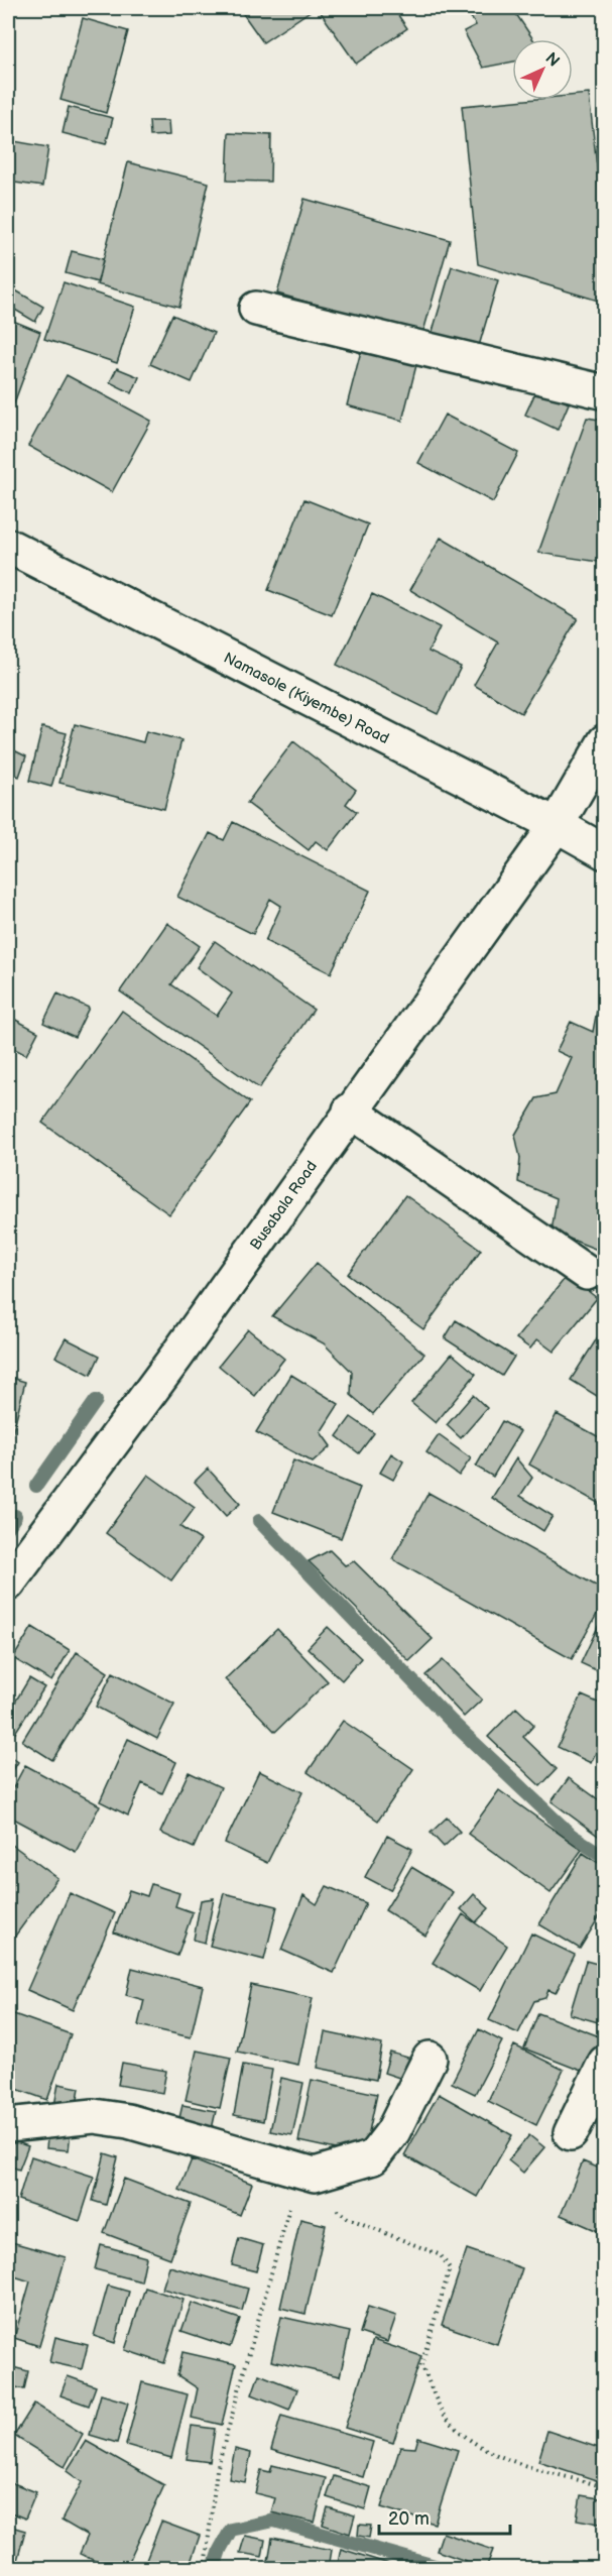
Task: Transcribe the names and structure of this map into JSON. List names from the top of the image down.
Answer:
{
  "streets": {
    "street": ["Namasole (Kiyembe) Road", "Busabala Road"]
  },
  "crossings": [
    ["Namasole (Kiyembe) Road", "Busabala Road"]
  ],
  "scale_bar": "20 m",
  "north": "top right"
}
